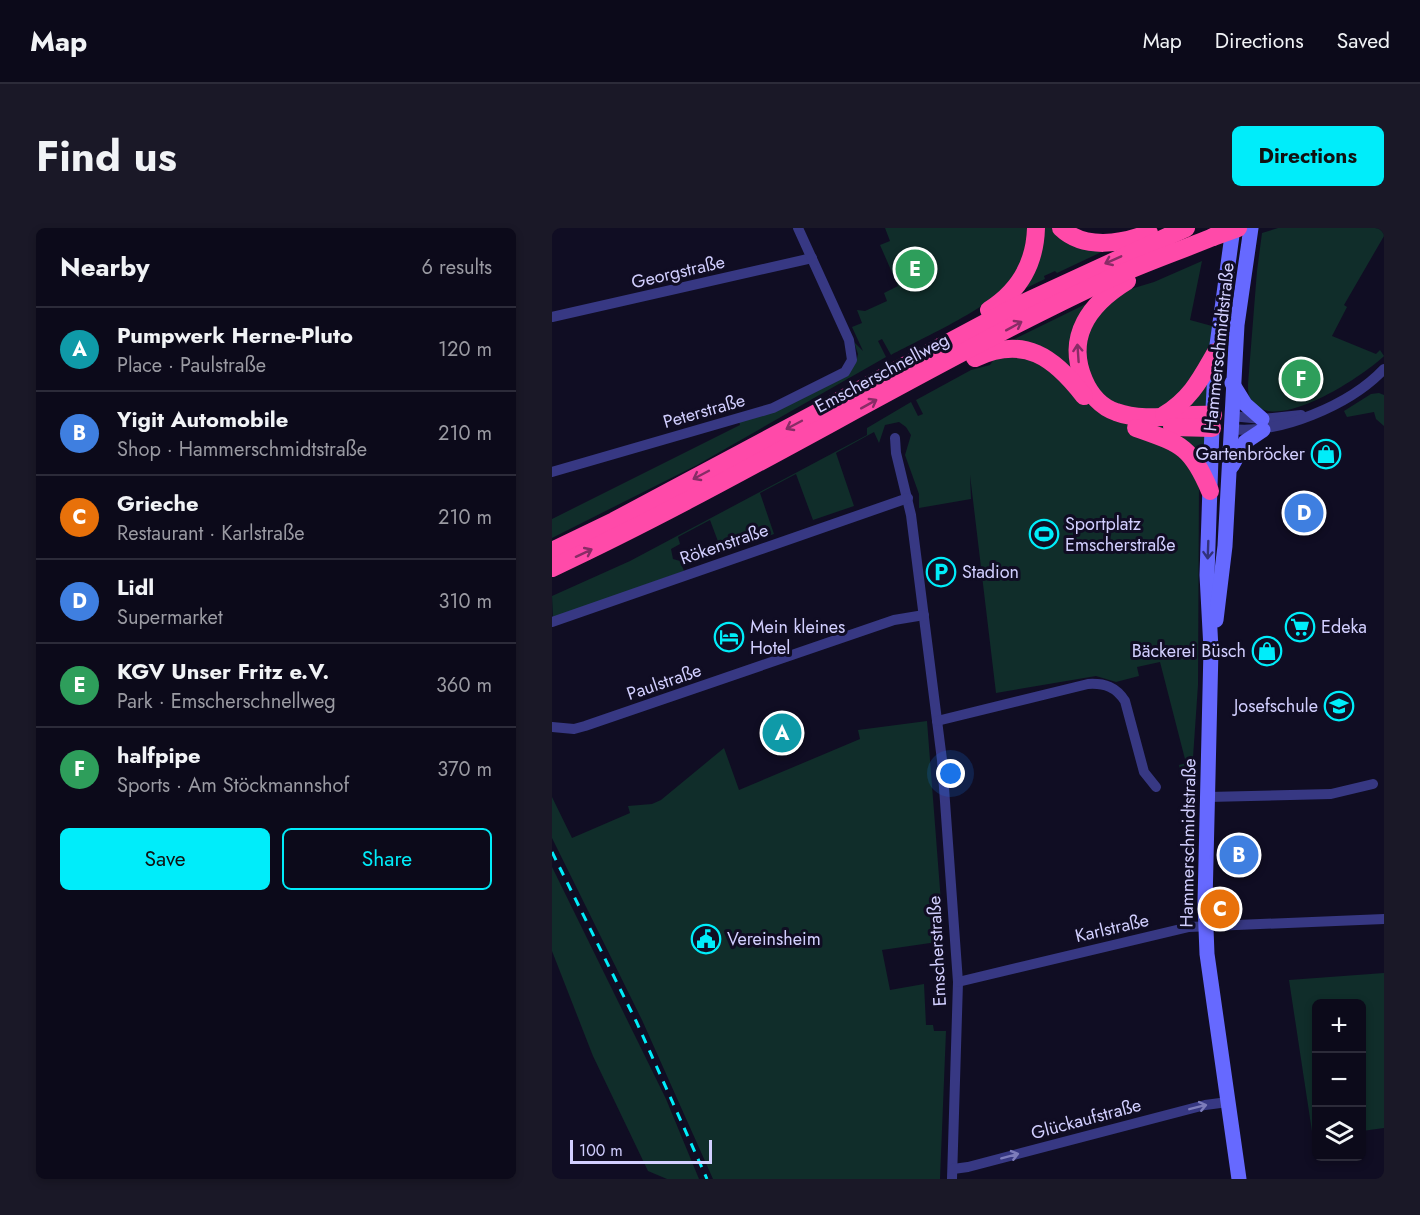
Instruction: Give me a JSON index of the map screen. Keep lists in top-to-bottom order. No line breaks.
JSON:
{"streets":{"highway":["Emscherschnellweg"],"main road":["Hammerschmidtstraße"],"street":["Georgstraße","Peterstraße","Rökenstraße","Paulstraße","Karlstraße","Emscherstraße","Glückaufstraße"]},"crossings":[["Georgstraße","Peterstraße"],["Hammerschmidtstraße","Karlstraße"],["Hammerschmidtstraße","Glückaufstraße"],["Rökenstraße","Emscherstraße"],["Paulstraße","Emscherstraße"],["Karlstraße","Emscherstraße"],["Emscherstraße","Glückaufstraße"]],"one_way":["Glückaufstraße"],"places":{"shop":["Gartenbröcker","Bäckerei Büsch"],"sports":["Sportplatz Emscherstraße"],"parking":["Stadion"],"supermarket":["Edeka"],"hotel":["Mein kleines Hotel"],"school or university":["Josefschule"],"public building":["Vereinsheim"]},"scale_bar":"100 m","page":{"header":"Map","nav":["Map","Directions","Saved"],"title":"Find us","buttons":["Directions",["Save","Share"]],"heading":["Nearby","6 results"],"pins":["E","F","D","A","B","C"],"list":[{"mark":"A","name":"Pumpwerk Herne-Pluto","note":"Place · Paulstraße","value":"120 m"},{"mark":"B","name":"Yigit Automobile","note":"Shop · Hammerschmidtstraße","value":"210 m"},{"mark":"C","name":"Grieche","note":"Restaurant · Karlstraße","value":"210 m"},{"mark":"D","name":"Lidl","note":"Supermarket","value":"310 m"},{"mark":"E","name":"KGV Unser Fritz e.V.","note":"Park · Emscherschnellweg","value":"360 m"},{"mark":"F","name":"halfpipe","note":"Sports · Am Stöckmannshof","value":"370 m"}],"map_buttons":["+","−"],"scale":"100 m"}}
